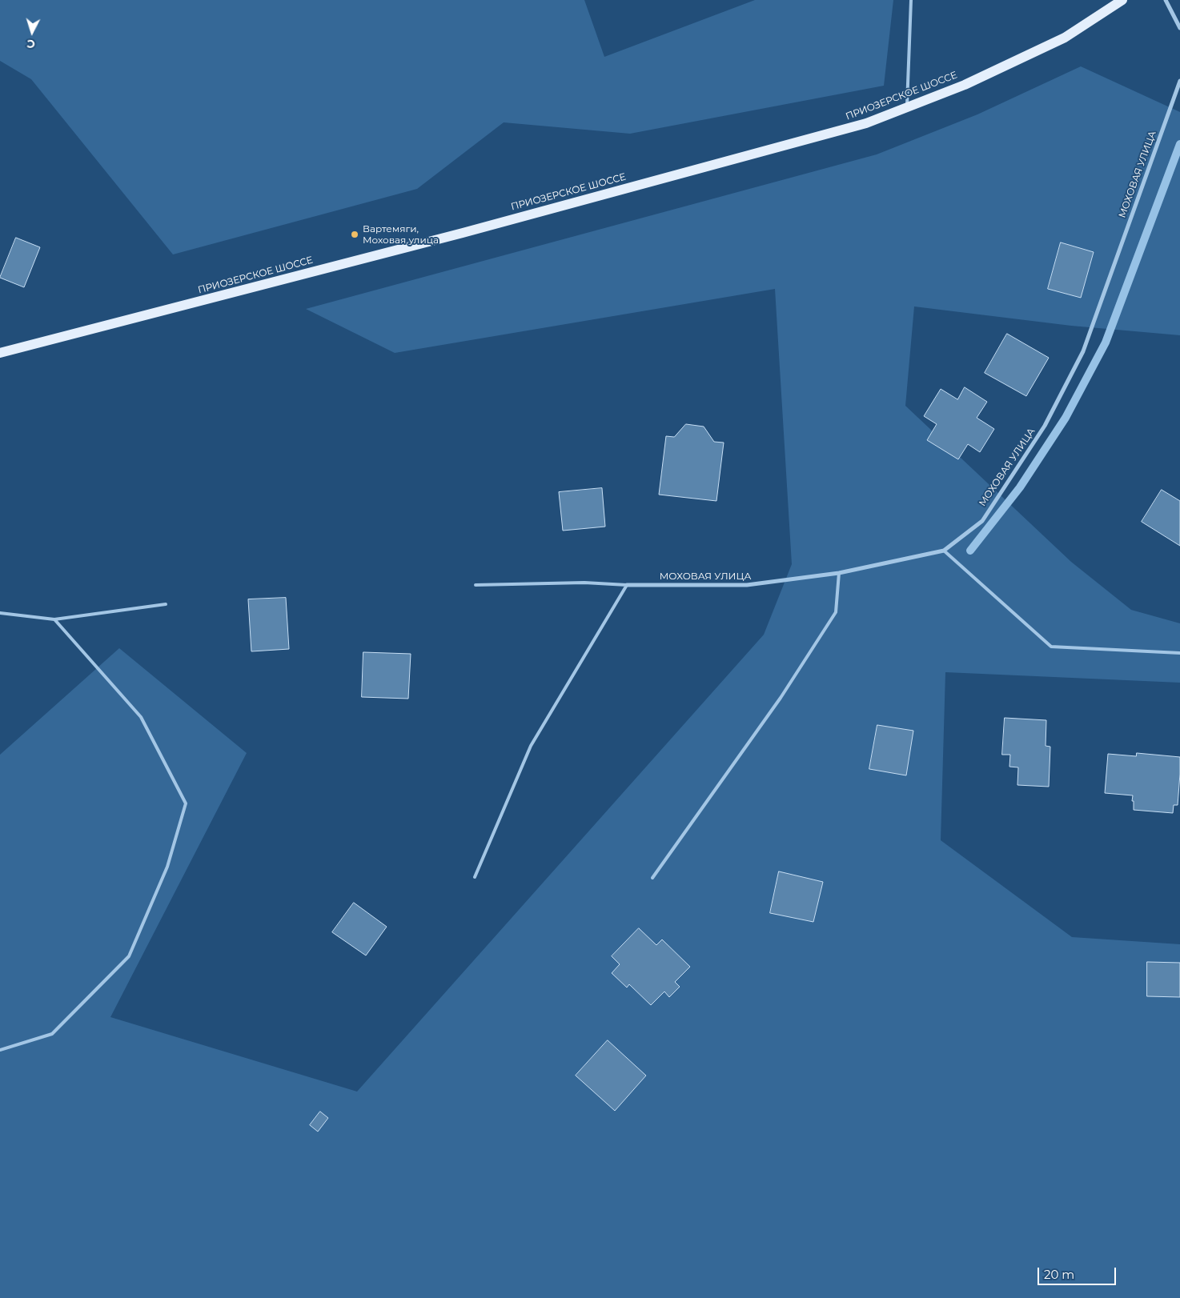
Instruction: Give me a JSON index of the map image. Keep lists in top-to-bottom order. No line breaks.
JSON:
{"streets":{"main road":["ПРИОЗЕРСКОЕ ШОССЕ"],"street":["МОХОВАЯ УЛИЦА"]},"places":["Вартемяги, Моховая улица"],"scale_bar":"20 m","north":"bottom"}
